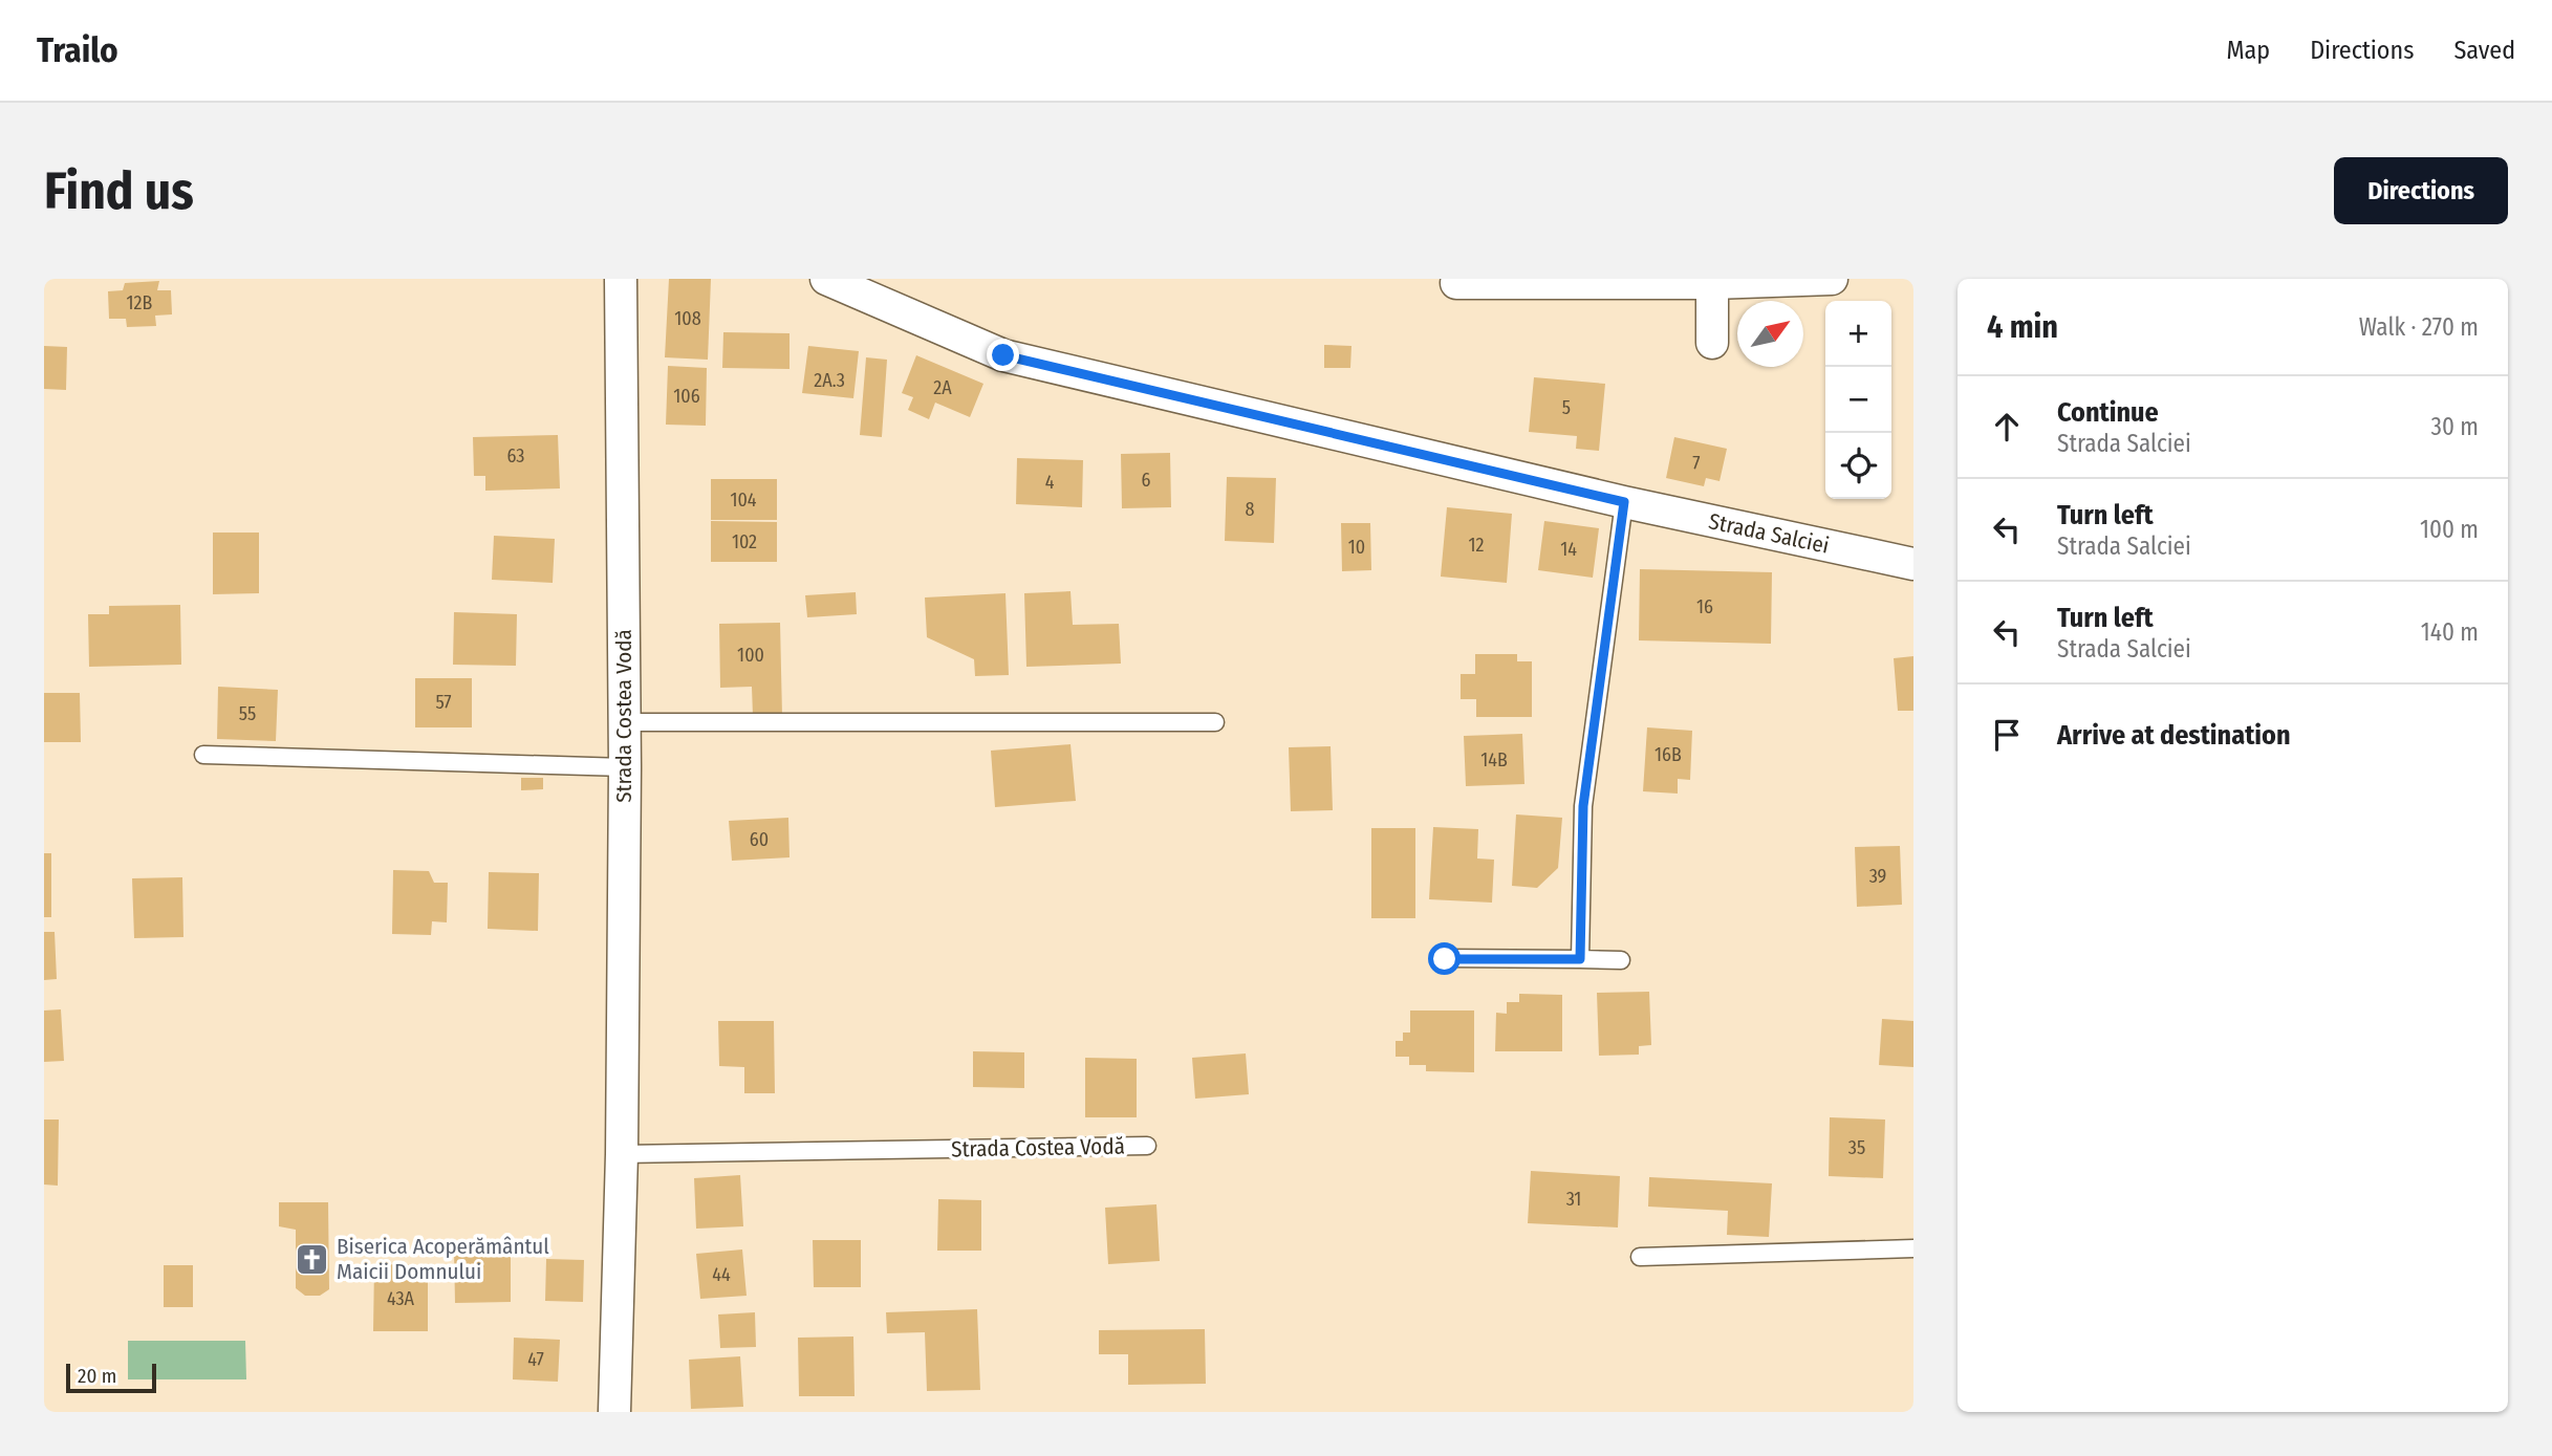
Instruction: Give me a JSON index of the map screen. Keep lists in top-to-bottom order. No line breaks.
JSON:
{"streets":{"street":["Strada Salciei","Strada Costea Vodă"]},"places":{"church":["Biserica Acoperământul Maicii Domnului"]},"house_numbers":["12B","108","2A.3","2A","106","5","63","7","6","4","104","8","102","12","10","14","16","100","57","55","16B","14B","60","39","35","31","44","43A","47"],"scale_bar":"20 m","north":"top right","page":{"header":"Trailo","nav":["Map","Directions","Saved"],"buttons":"Directions","title":"Find us","heading":["4 min","Walk · 270 m"],"map_buttons":["+","−"],"list":[["Continue","Strada Salciei","30 m"],["Turn left","Strada Salciei","100 m"],["Turn left","Strada Salciei","140 m"],"Arrive at destination"],"scale":"20 m"}}
